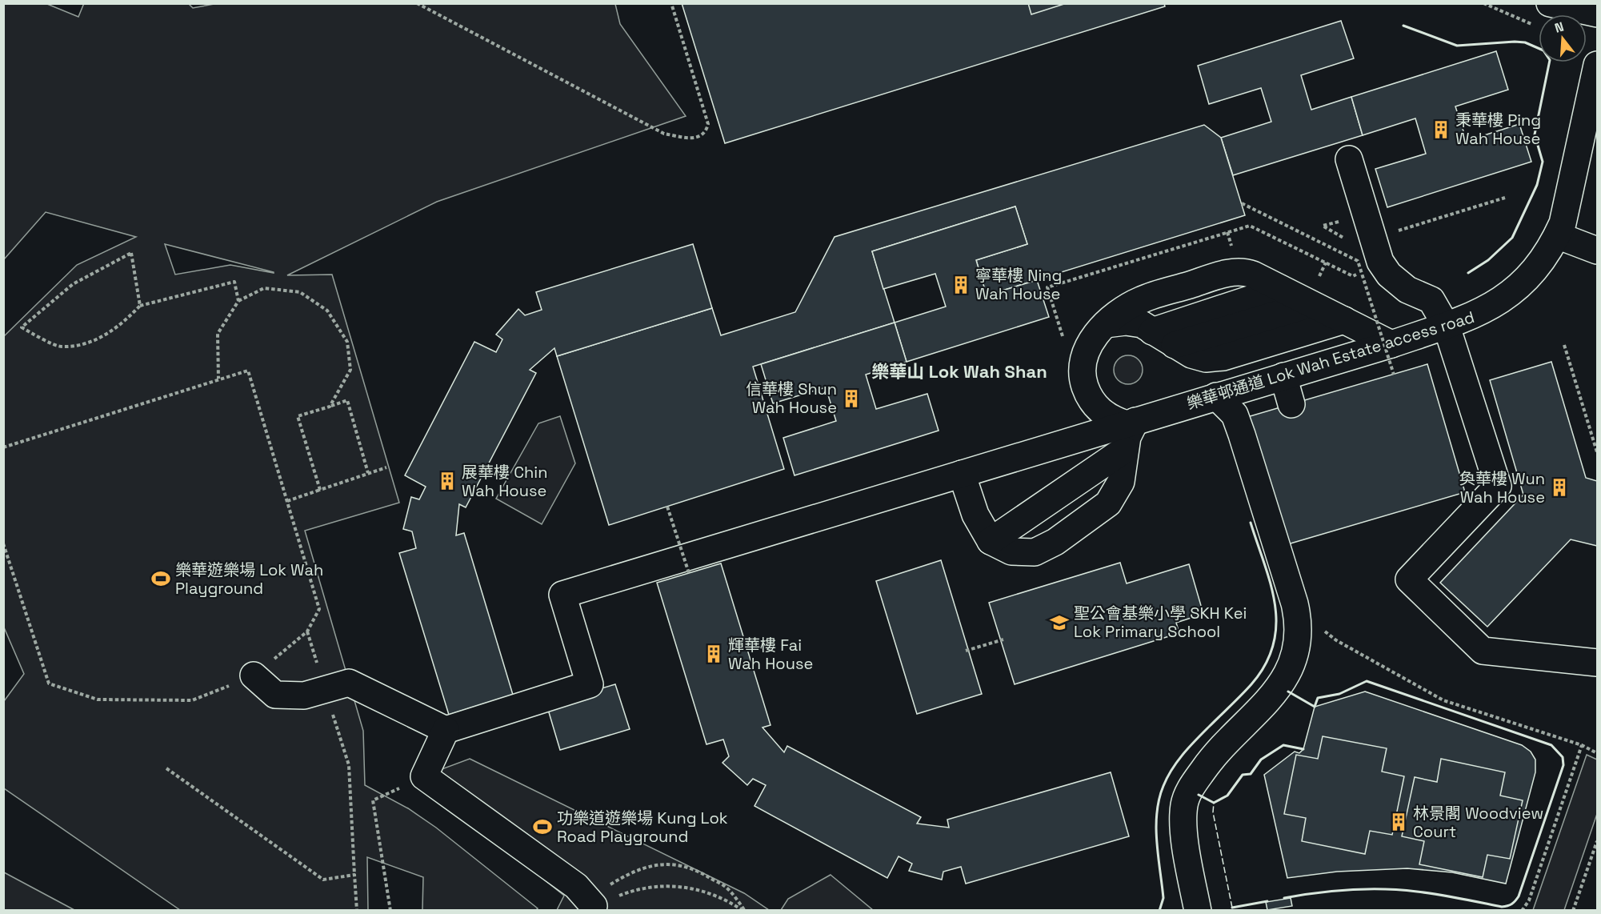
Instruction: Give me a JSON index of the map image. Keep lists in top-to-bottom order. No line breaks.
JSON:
{"streets":{"street":["樂華邨通道 Lok Wah Estate access road"]},"districts":["樂華山 Lok Wah Shan"],"places":{"building":["秉華樓 Ping Wah House","寧華樓 Ning Wah House","信華樓 Shun Wah House","展華樓 Chin Wah House","奐華樓 Wun Wah House","輝華樓 Fai Wah House","林景閣 Woodview Court"],"sports":["樂華遊樂場 Lok Wah Playground","功樂道遊樂場 Kung Lok Road Playground"],"school or university":["聖公會基樂小學 SKH Kei Lok Primary School"]},"north":"top"}
